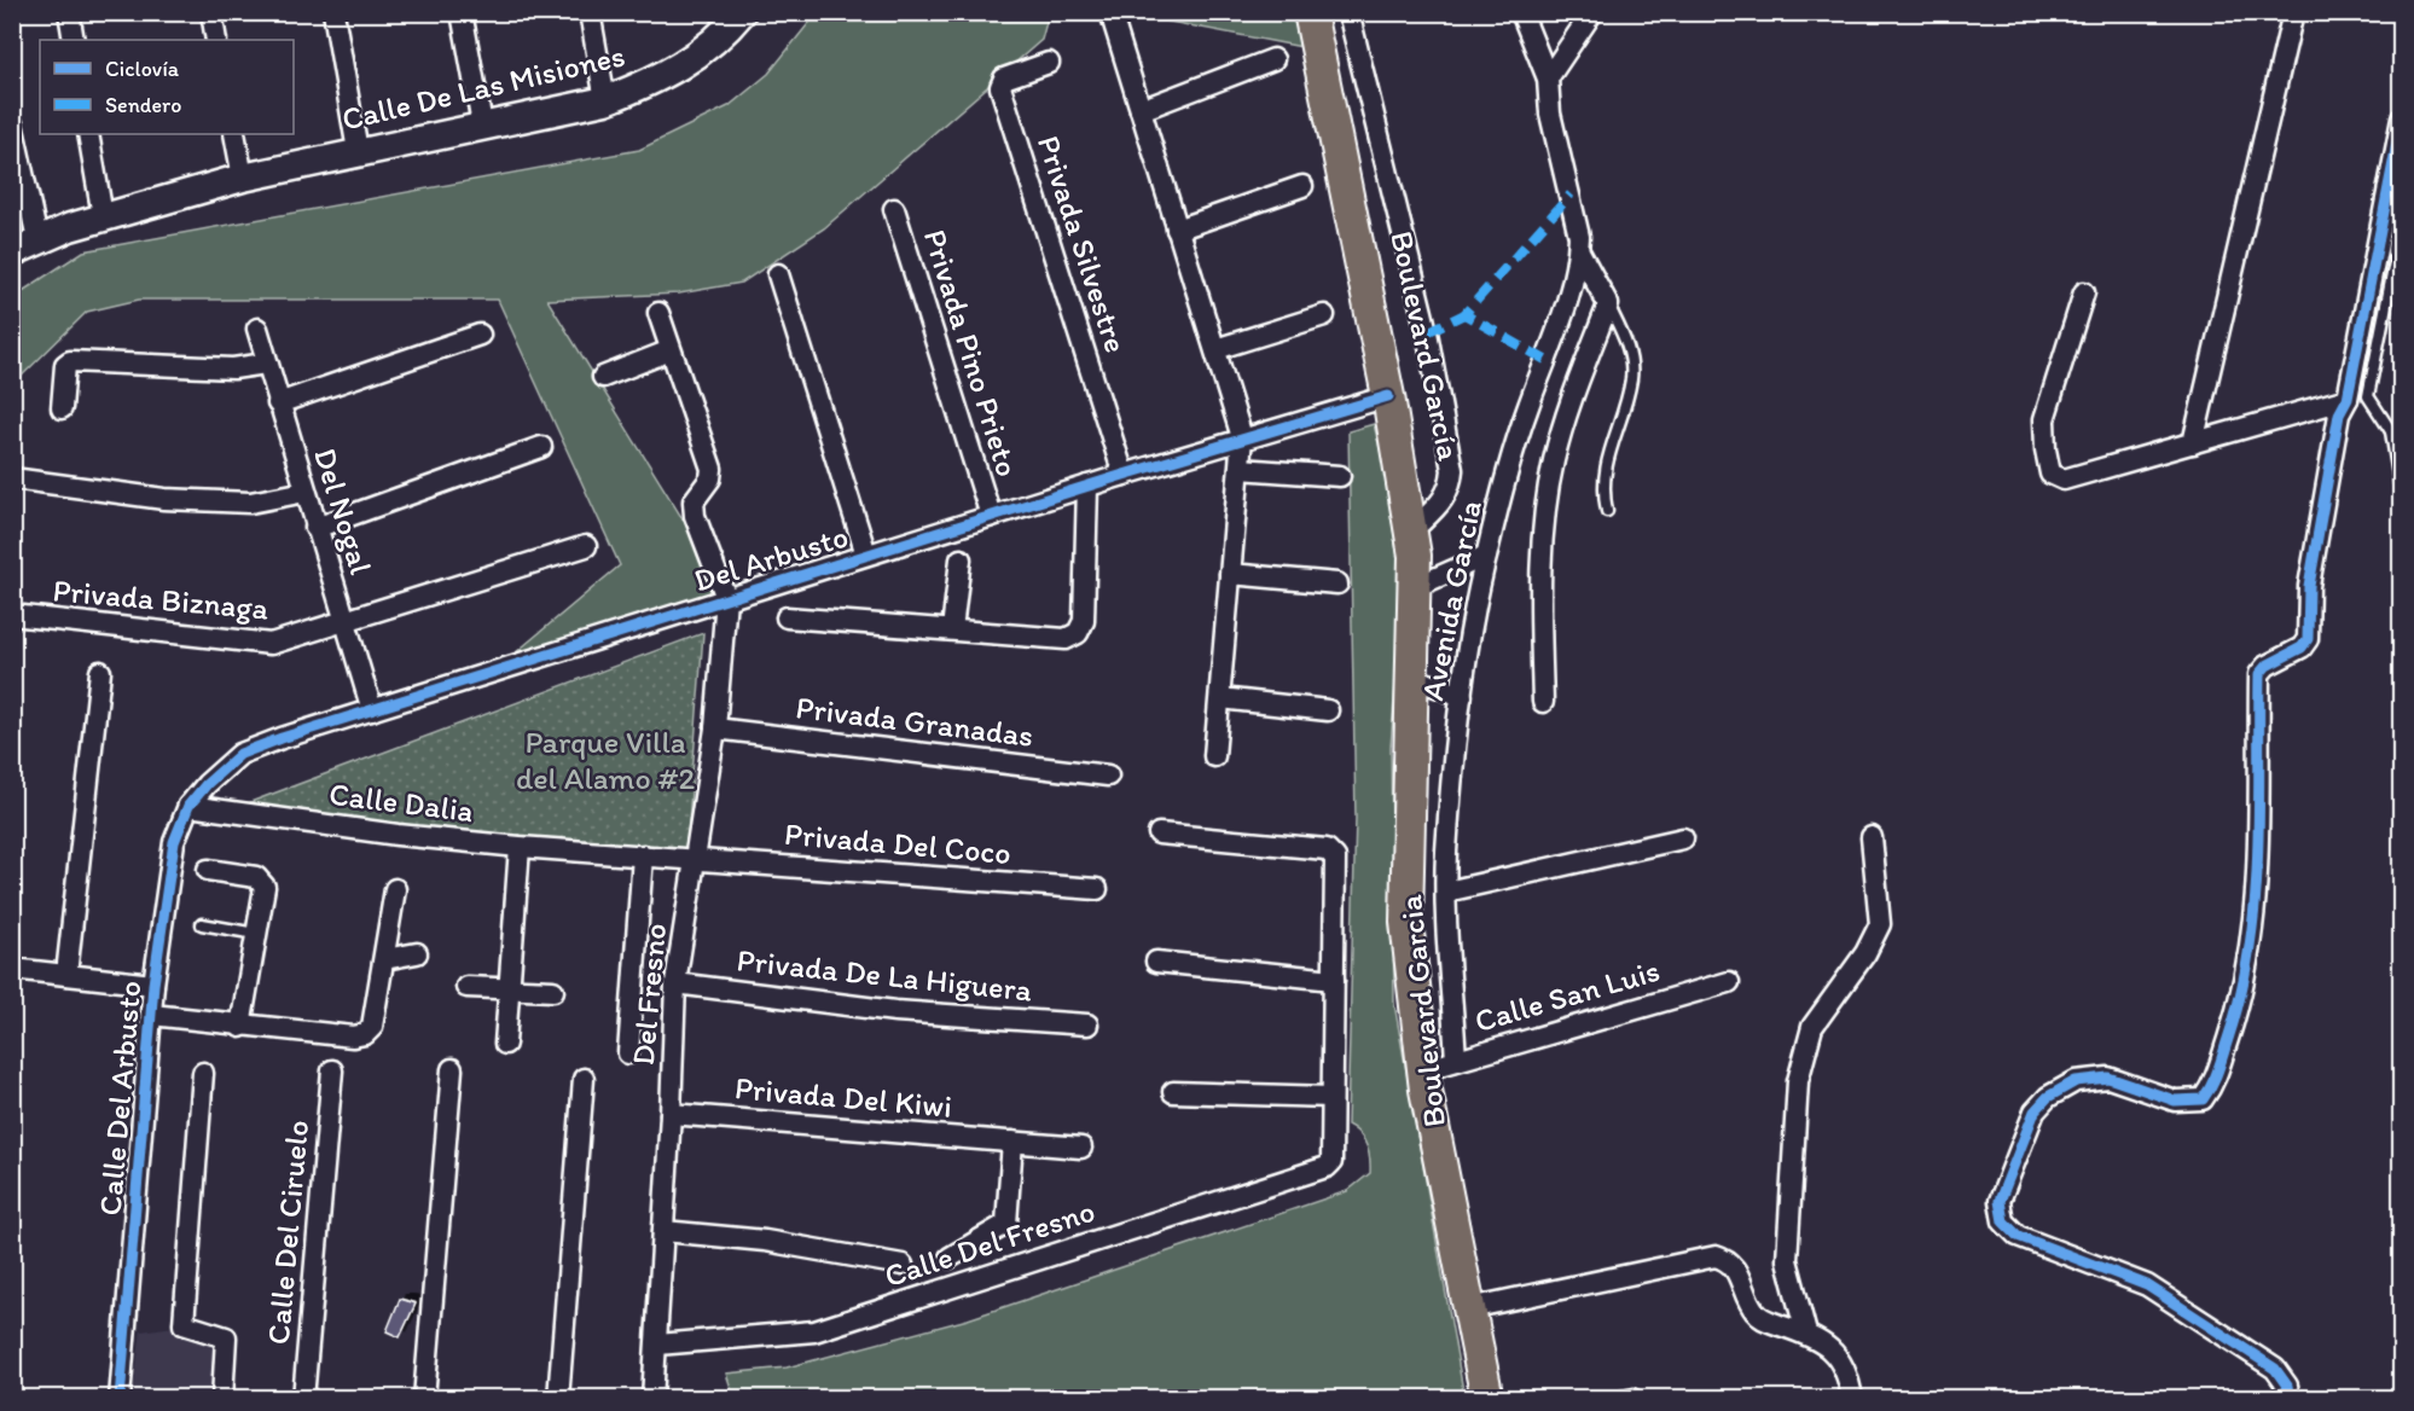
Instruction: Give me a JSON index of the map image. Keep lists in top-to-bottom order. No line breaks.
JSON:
{"streets":{"main road":["Boulevard García","Boulevard Garcia"],"street":["Calle De Las Misiones","Privada Silvestre","Privada Pino Prieto","Del Nogal","Del Arbusto","Privada Biznaga","Avenida García","Privada Granadas","Calle Dalia","Privada Del Coco","Privada De La Higuera","Del Fresno","Calle San Luis","Privada Del Kiwi","Calle Del Arbusto","Calle Del Ciruelo","Calle Del Fresno"]},"crossings":[["Privada Silvestre","Del Arbusto"],["Boulevard García","Del Arbusto"],["Boulevard García","Boulevard Garcia"],["Privada Pino Prieto","Del Arbusto"],["Del Nogal","Del Arbusto"],["Del Nogal","Privada Biznaga"],["Del Arbusto","Calle Dalia"],["Del Arbusto","Del Fresno"],["Del Arbusto","Calle Del Arbusto"],["Avenida García","Calle San Luis"],["Privada Granadas","Del Fresno"],["Calle Dalia","Privada Del Coco"],["Calle Dalia","Del Fresno"],["Calle Dalia","Calle Del Arbusto"],["Privada Del Coco","Del Fresno"],["Privada De La Higuera","Del Fresno"],["Del Fresno","Privada Del Kiwi"],["Del Fresno","Calle Del Fresno"],["Calle San Luis","Boulevard Garcia"]],"parks":["Parque Villa del Alamo #2"],"legend":["Ciclovía","Sendero"]}
